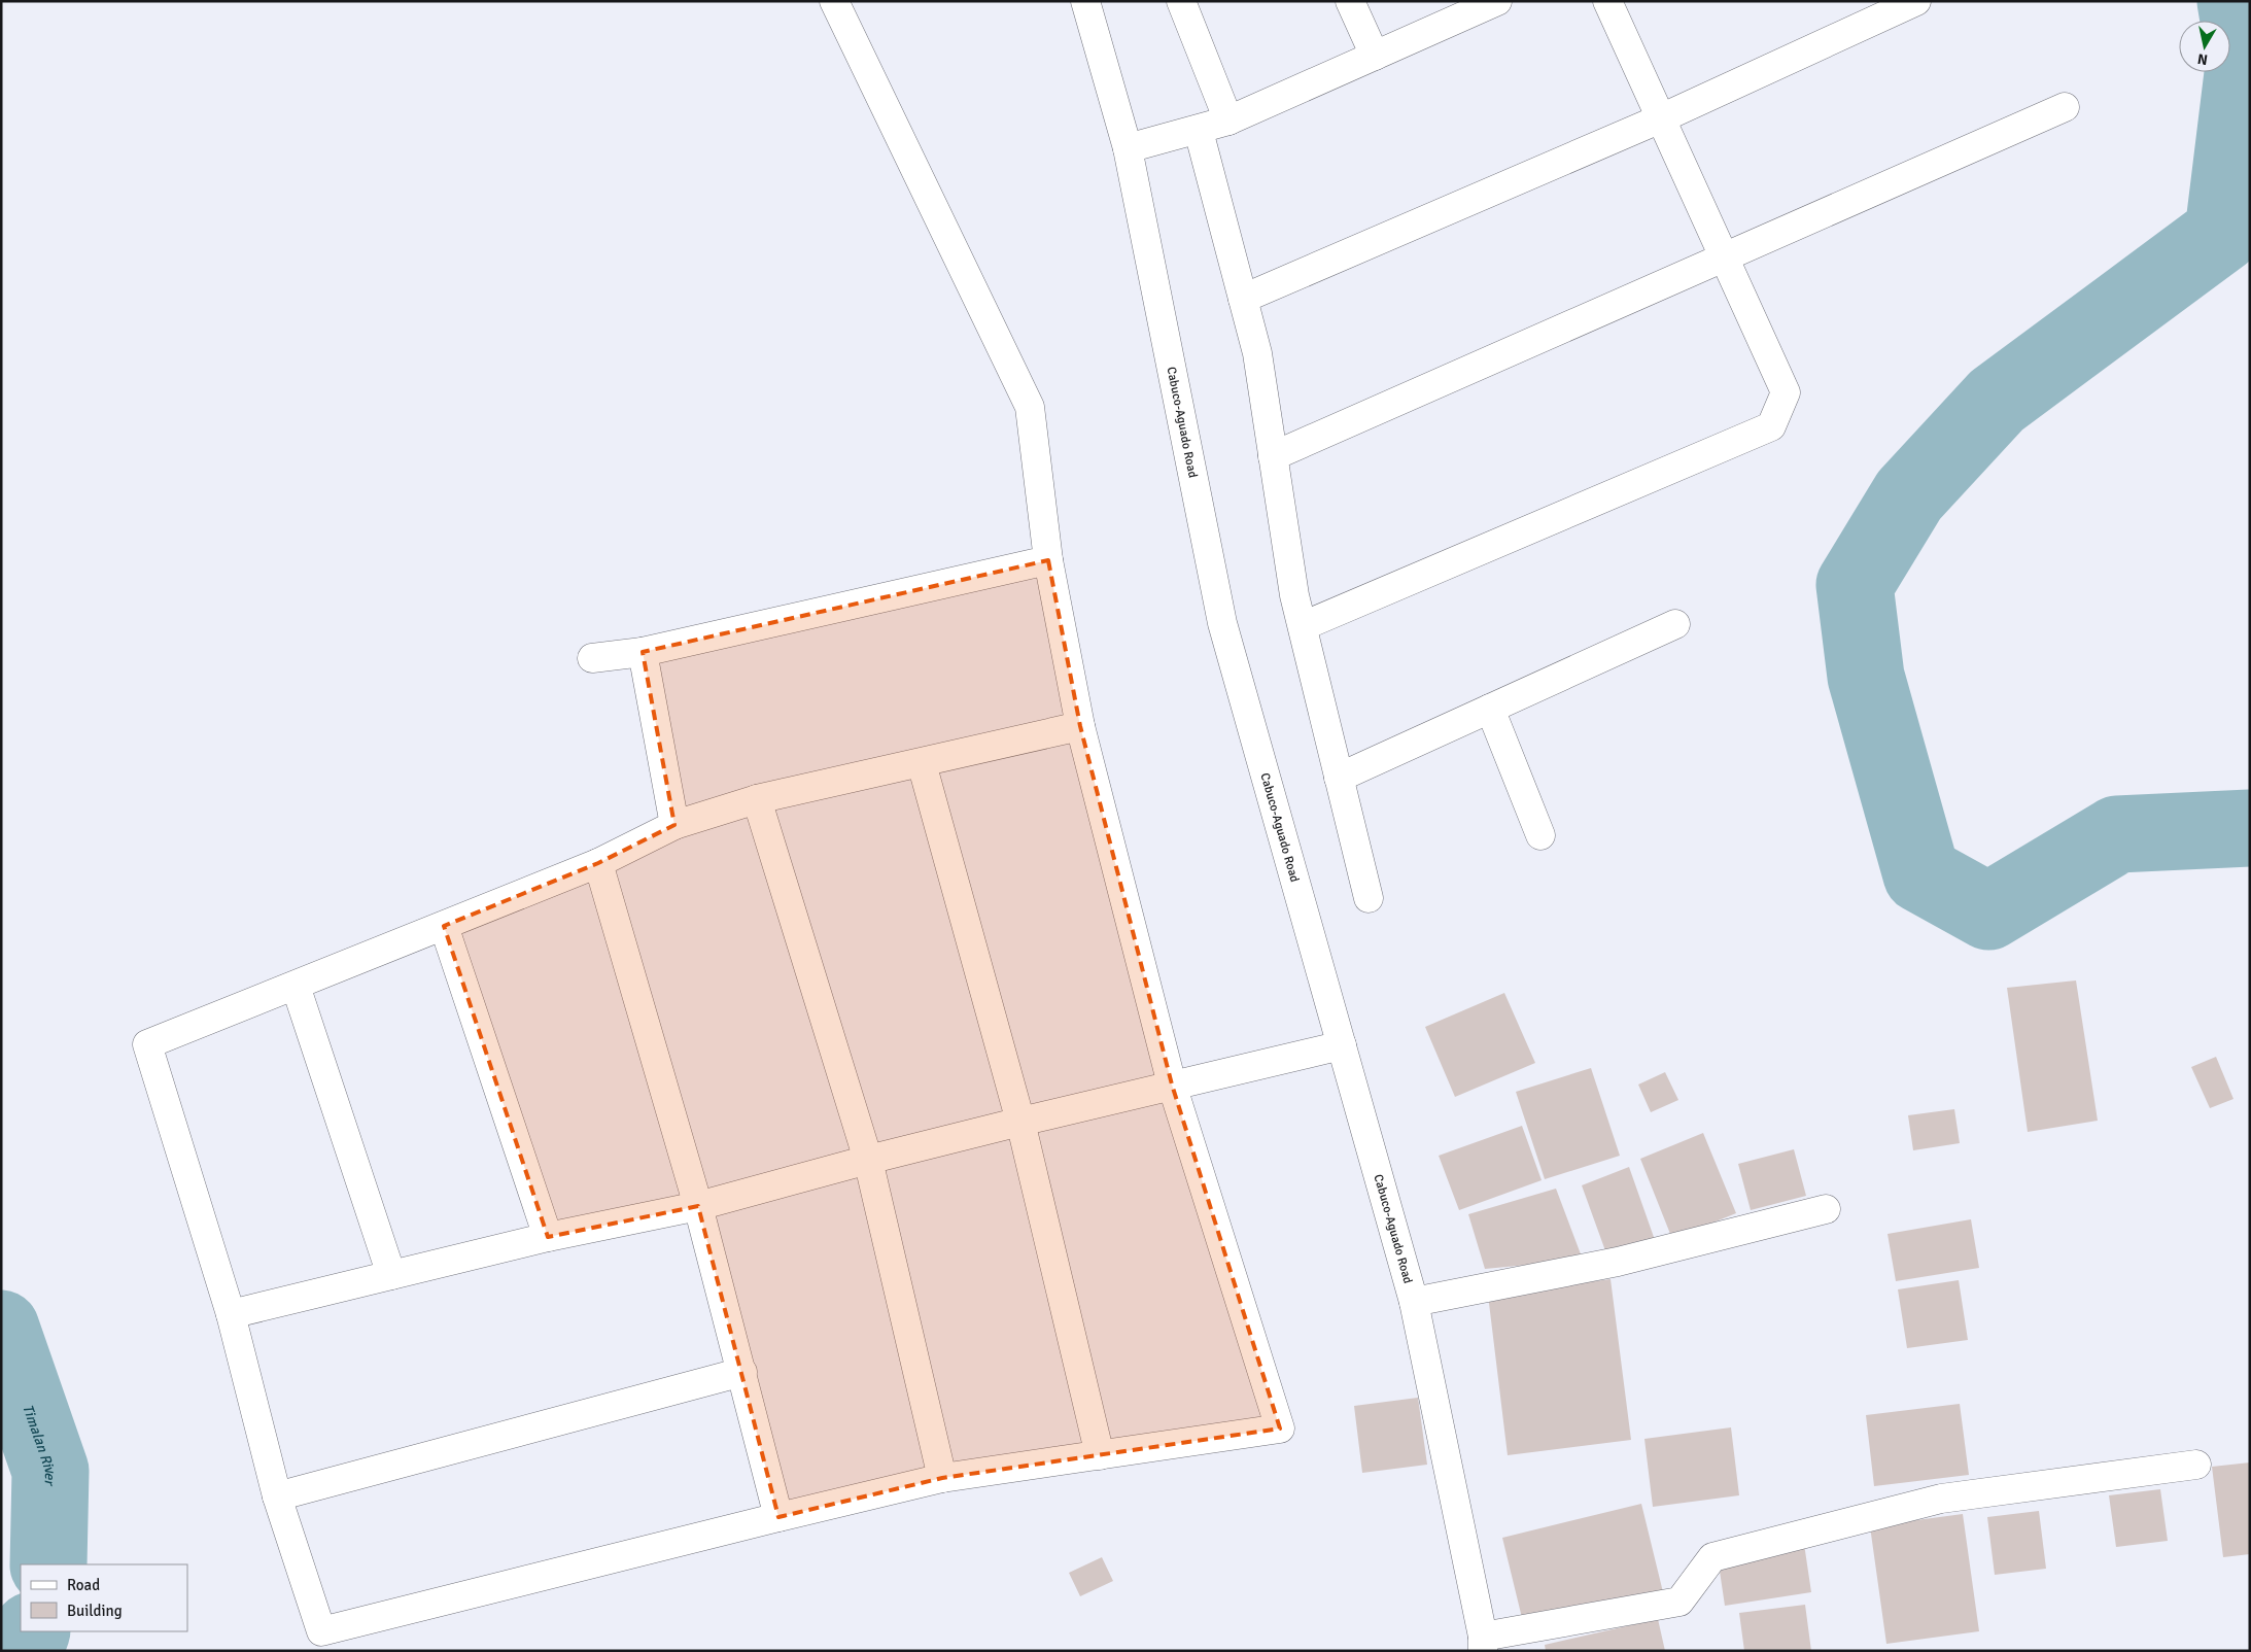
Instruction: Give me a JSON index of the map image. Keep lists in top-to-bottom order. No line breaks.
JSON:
{"streets":{"street":["Cabuco-Aguado Road"]},"water":["Timalan River"],"legend":["Road","Building"],"north":"bottom"}
